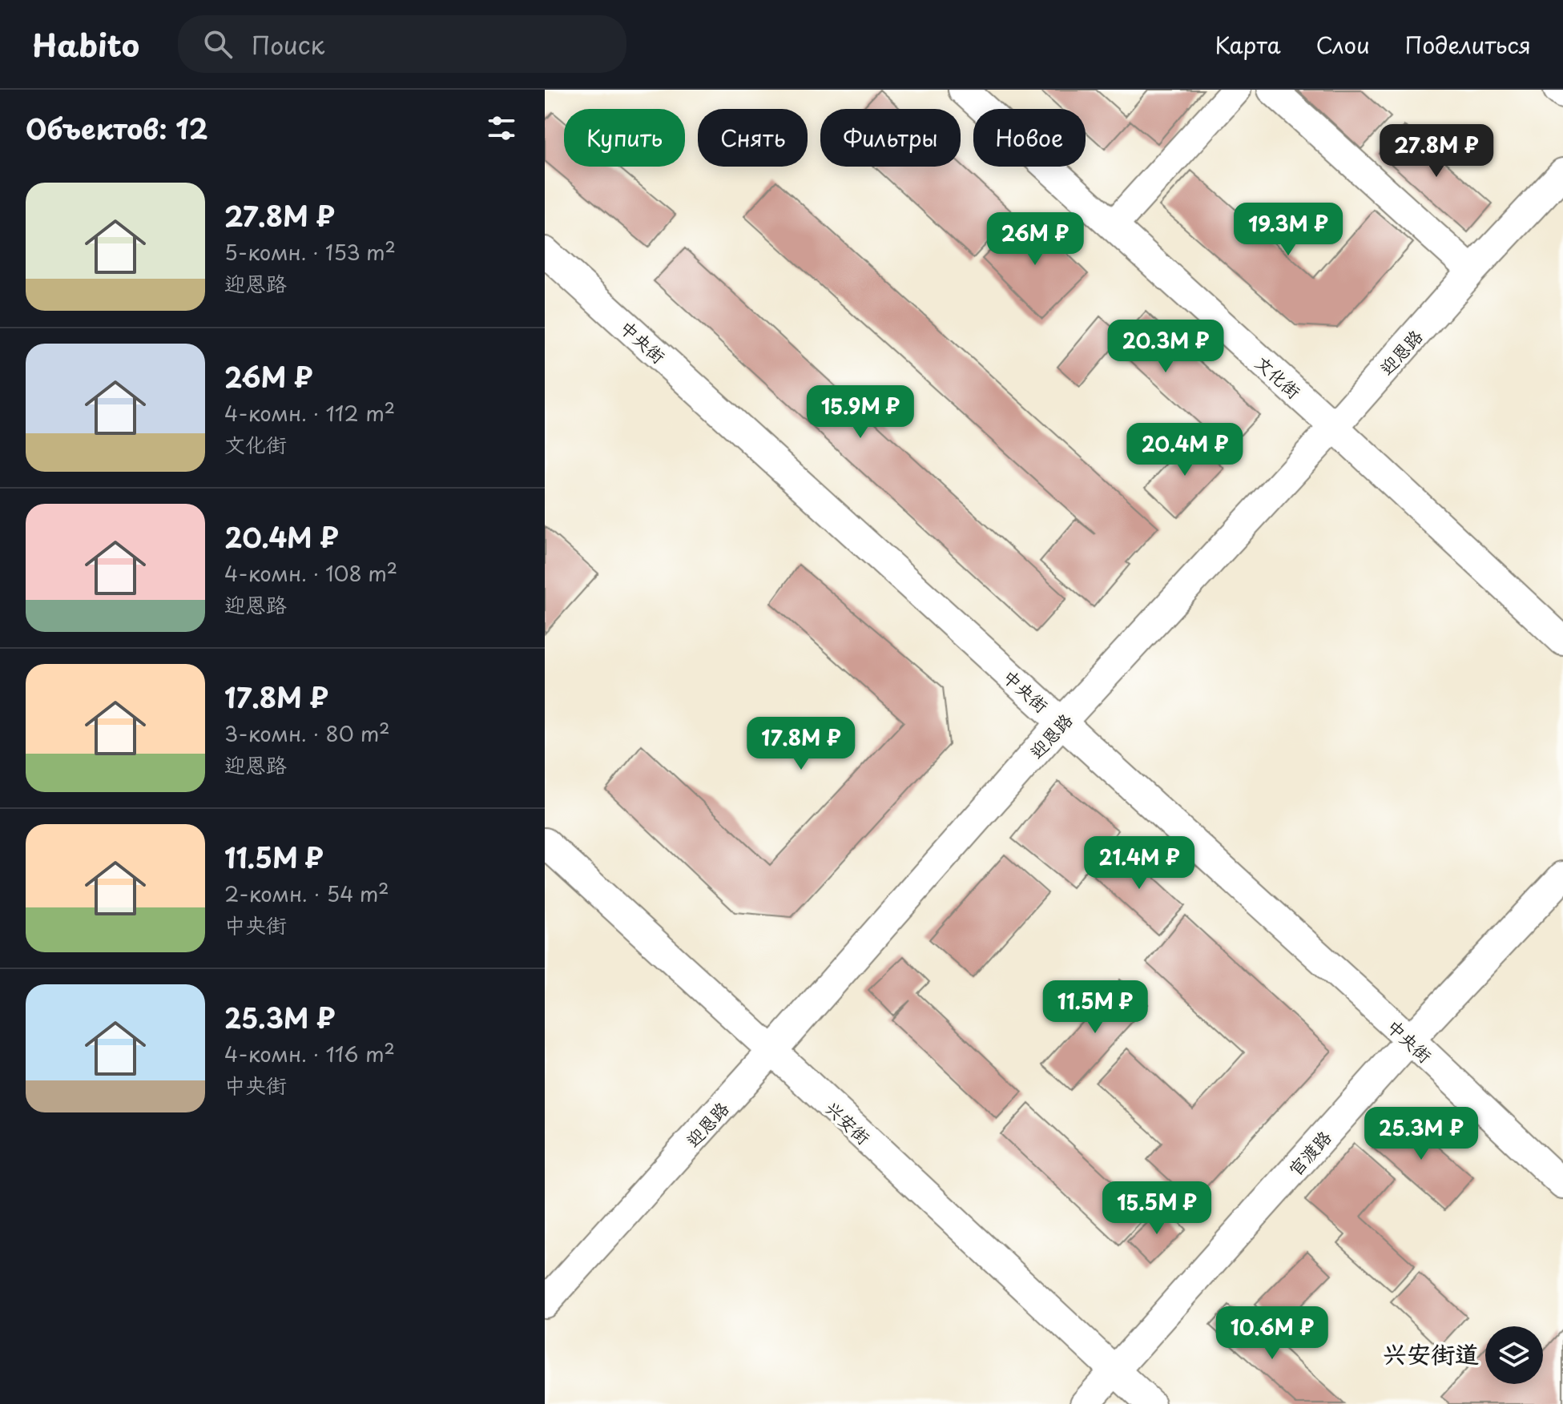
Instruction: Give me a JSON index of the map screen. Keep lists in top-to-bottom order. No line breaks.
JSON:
{"streets":{"street":["中央街","迎恩路","文化街","兴安街","官渡路"]},"crossings":[["中央街","迎恩路"],["中央街","官渡路"],["迎恩路","文化街"],["迎恩路","兴安街"],["兴安街","官渡路"]],"districts":["兴安街道"],"page":{"header":"Habito","search":"Поиск","nav":["Карта","Слои","Поделиться"],"heading":"Объектов: 12","chip":["Купить","Снять","Фильтры","Новое"],"price":["27.8M ₽","19.3M ₽","26M ₽","20.3M ₽","15.9M ₽","20.4M ₽","17.8M ₽","21.4M ₽","11.5M ₽","25.3M ₽","15.5M ₽","10.6M ₽"],"list":[{"name":"27.8M ₽","note":"5-комн. · 153 m² · 迎恩路"},{"name":"26M ₽","note":"4-комн. · 112 m² · 文化街"},{"name":"20.4M ₽","note":"4-комн. · 108 m² · 迎恩路"},{"name":"17.8M ₽","note":"3-комн. · 80 m² · 迎恩路"},{"name":"11.5M ₽","note":"2-комн. · 54 m² · 中央街"},{"name":"25.3M ₽","note":"4-комн. · 116 m² · 中央街"}]}}
